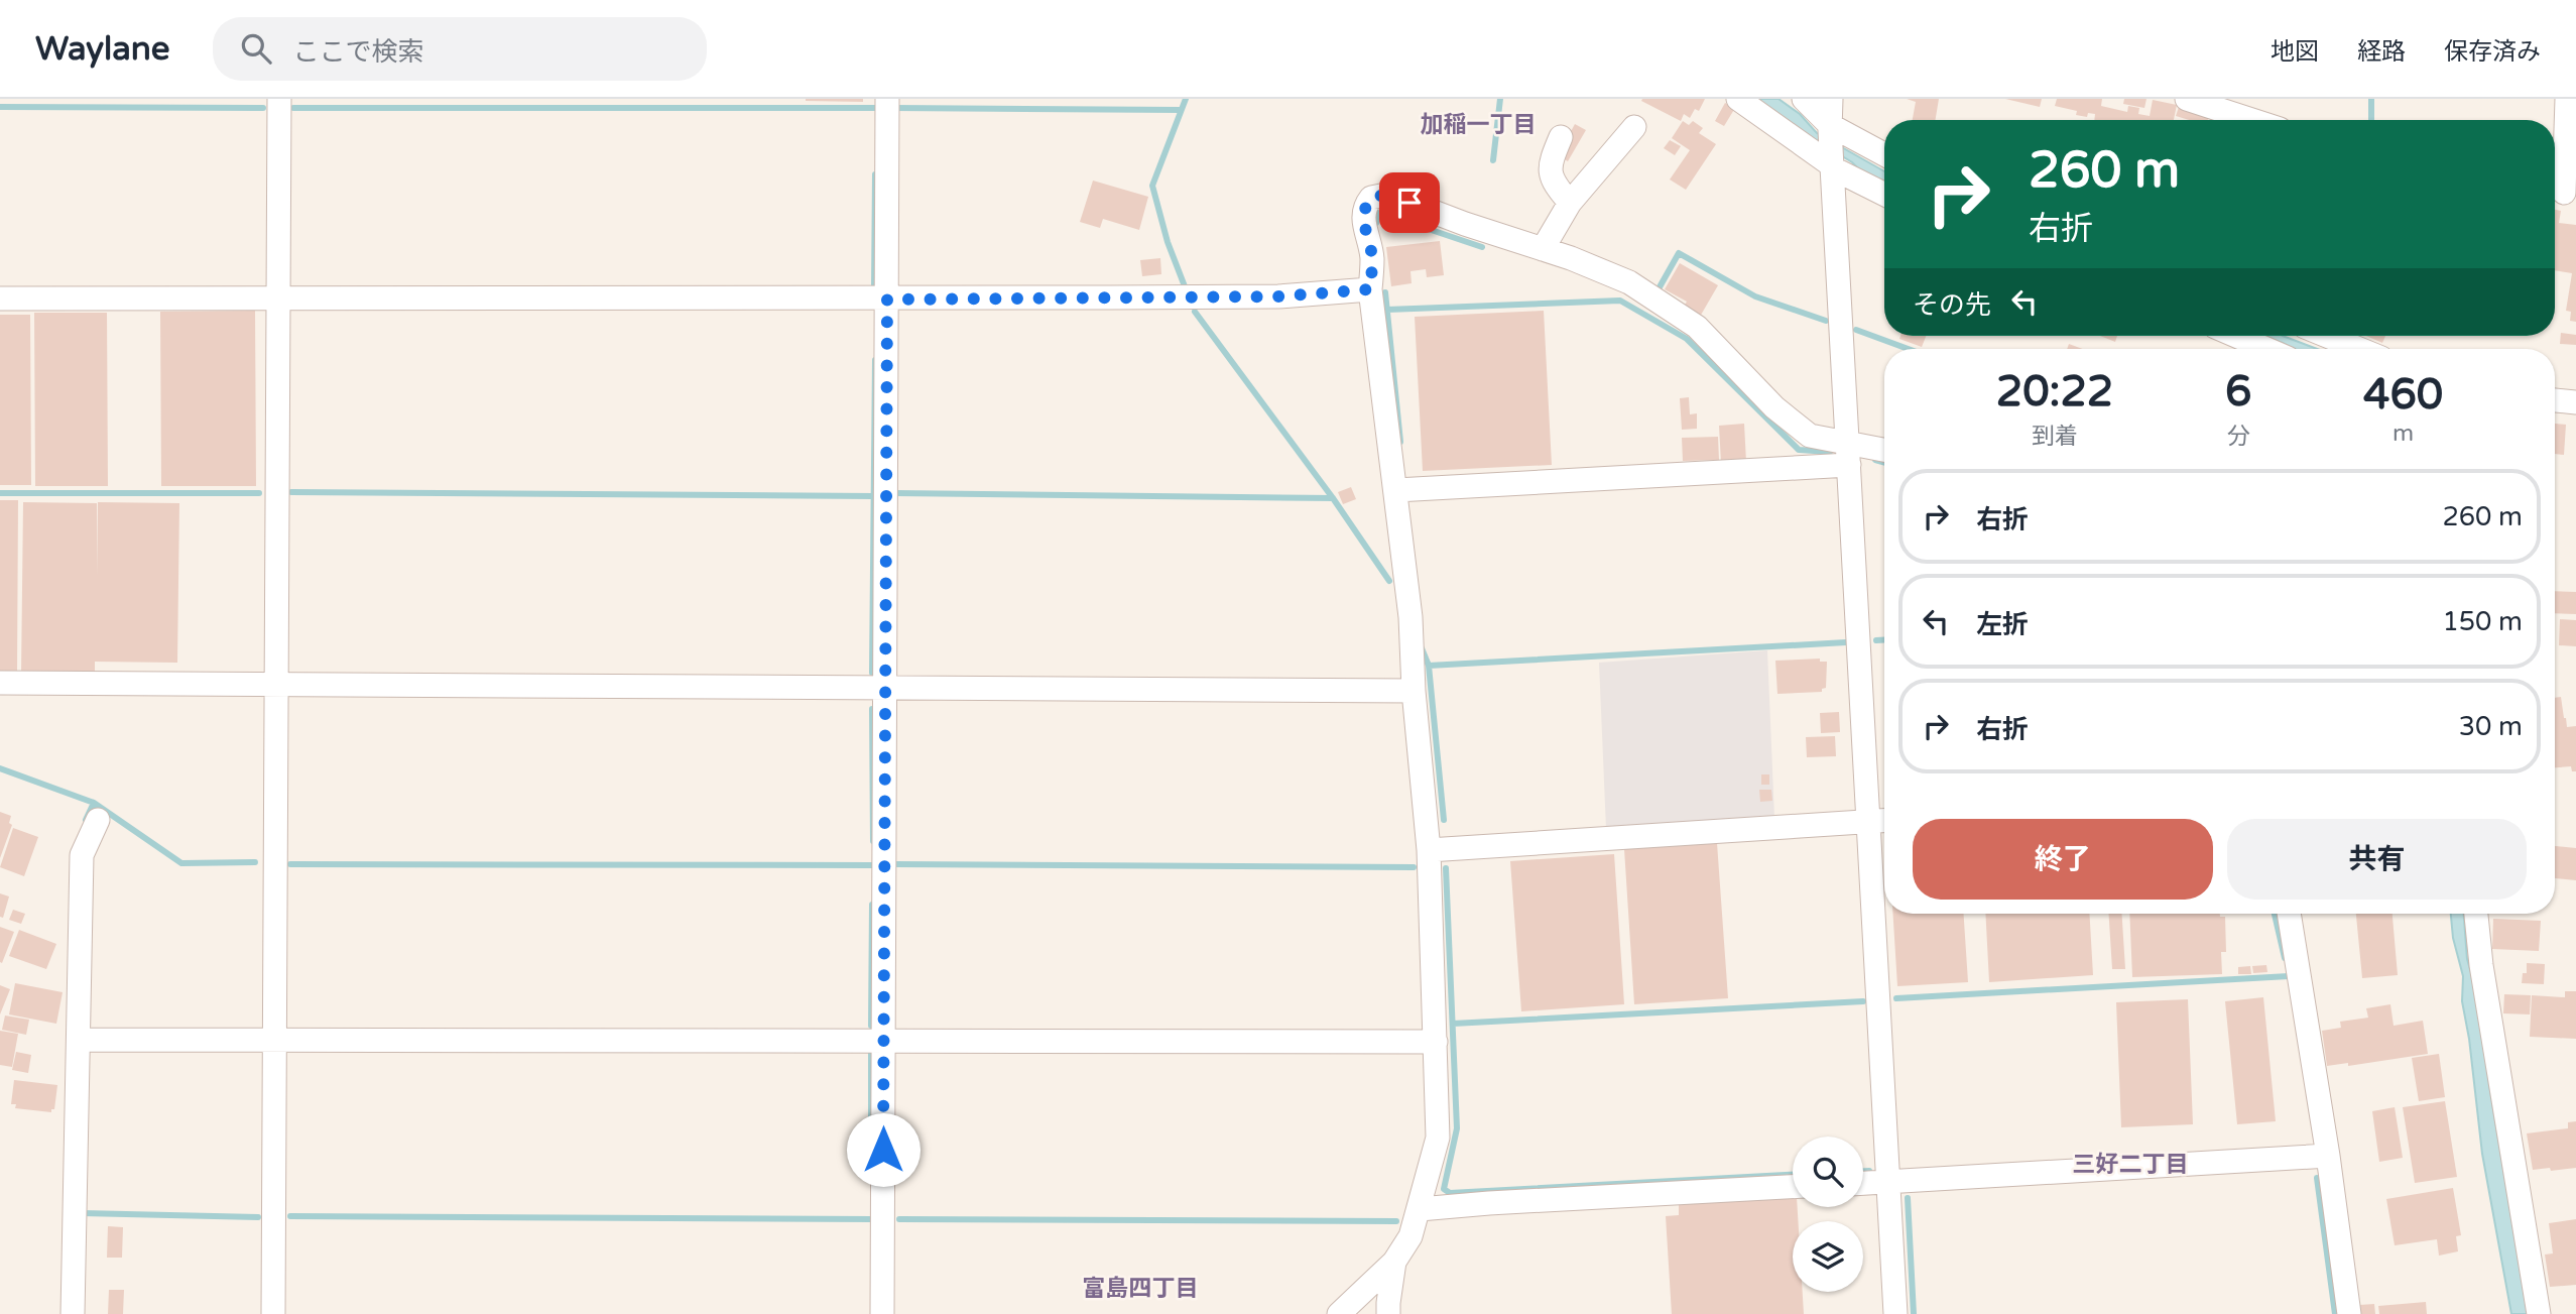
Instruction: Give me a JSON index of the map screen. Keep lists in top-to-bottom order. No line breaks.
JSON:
{"districts":["加稲一丁目","三好二丁目","富島四丁目"],"page":{"header":"Waylane","search":"ここで検索","nav":["地図","経路","保存済み"],"turn":["260 m","右折"],"then":"その先","eta":["20:22","到着","6","分","460","m"],"list":[{"name":"右折","value":"260 m"},{"name":"左折","value":"150 m"},{"name":"右折","value":"30 m"}],"buttons":["終了","共有"]}}
